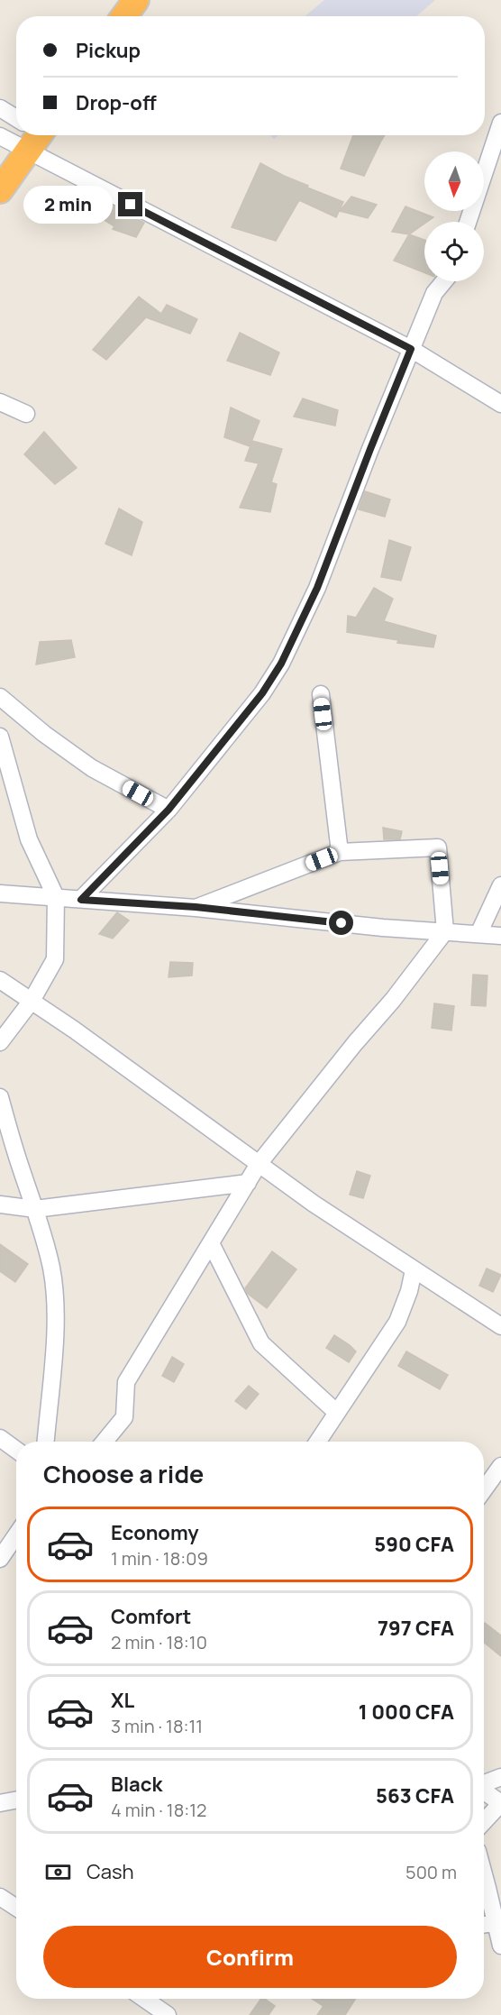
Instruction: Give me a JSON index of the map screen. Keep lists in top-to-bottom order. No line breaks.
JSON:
{"north":"bottom","page":{"banner":["Pickup","Drop-off"],"bubble":"2 min","heading":"Choose a ride","list":[{"name":"Economy","note":"1 min · 18:09","value":"590 CFA"},{"name":"Comfort","note":"2 min · 18:10","value":"797 CFA"},{"name":"XL","note":"3 min · 18:11","value":"1 000 CFA"},{"name":"Black","note":"4 min · 18:12","value":"563 CFA"}],"pay":["Cash","500 m"],"buttons":"Confirm"}}
